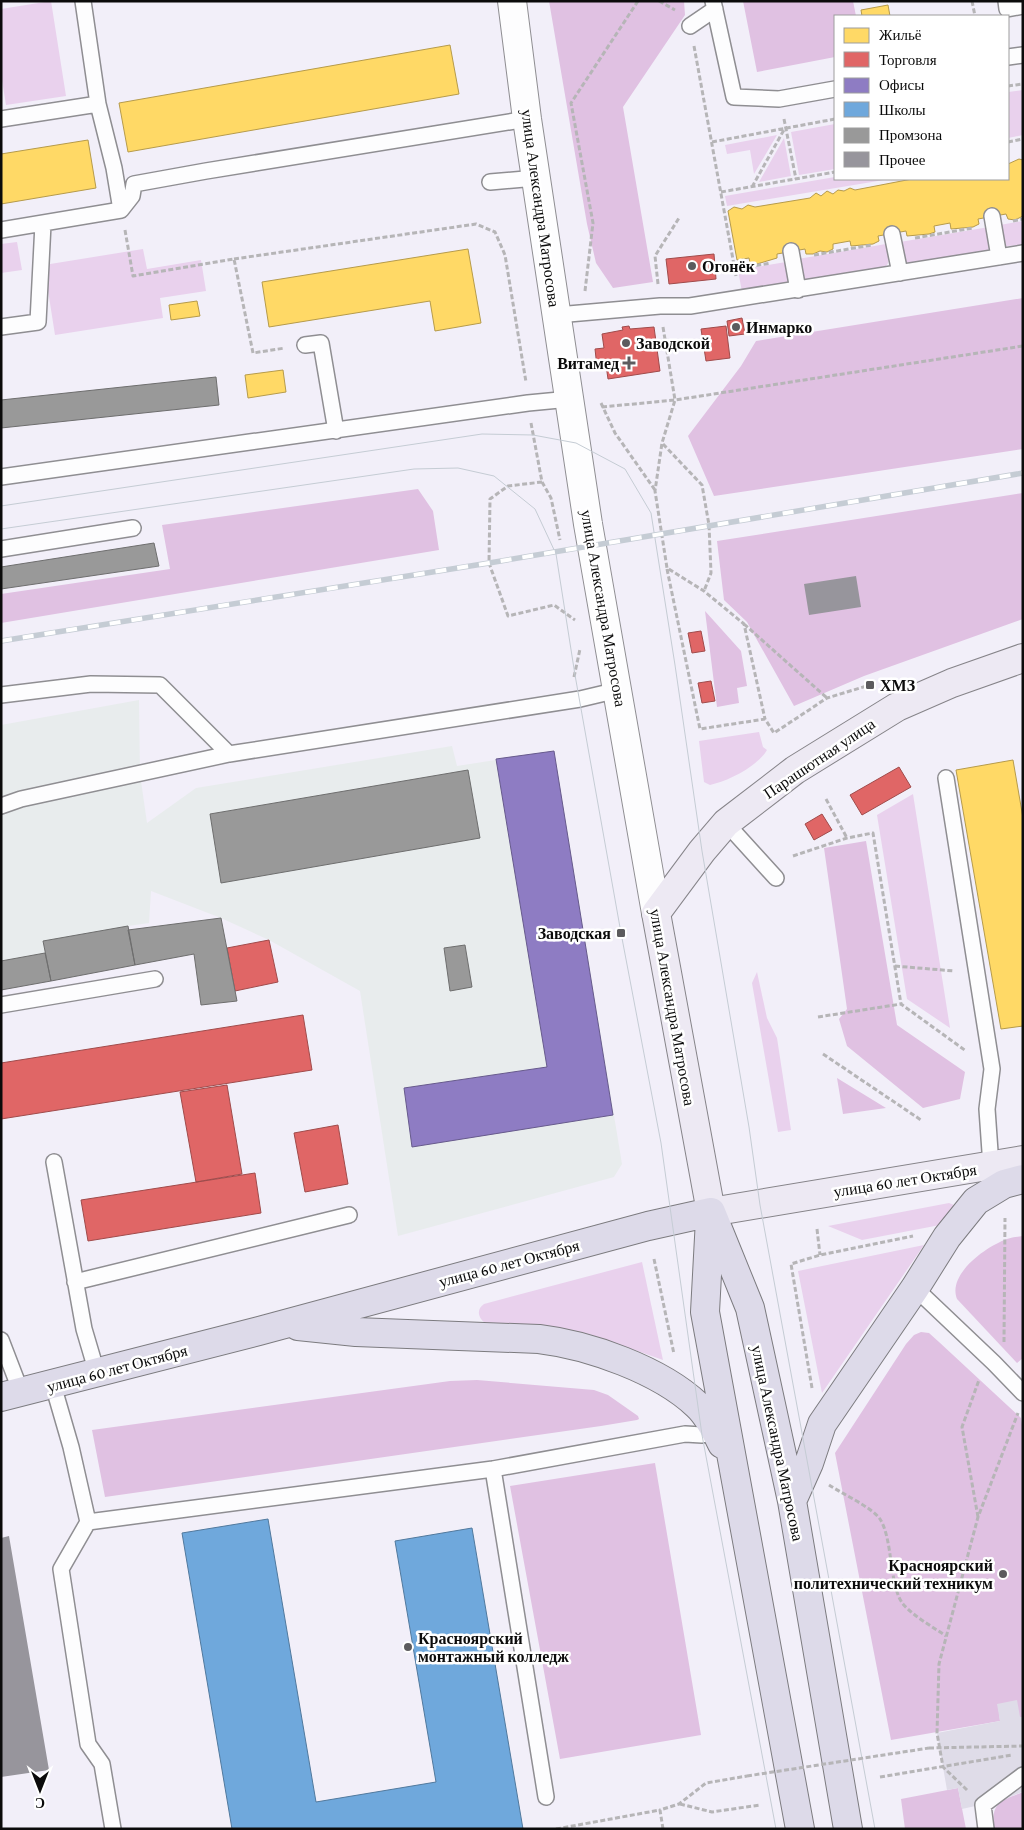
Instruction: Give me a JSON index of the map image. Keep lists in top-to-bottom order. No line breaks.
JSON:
{"streets":{"main road":["улица Александра Матросова","Парашютная улица","улица 60 лет Октября"]},"crossings":[["улица Александра Матросова","Парашютная улица"],["улица Александра Матросова","улица 60 лет Октября"]],"places":{"other":["Огонёк","Инмарко","Заводской","Красноярский политехнический техникум","Красноярский монтажный колледж"],"health":["Витамед"],"transit":["ХМЗ","Заводская"]},"legend":["Жильё","Торговля","Офисы","Школы","Промзона","Прочее"],"north":"bottom"}
